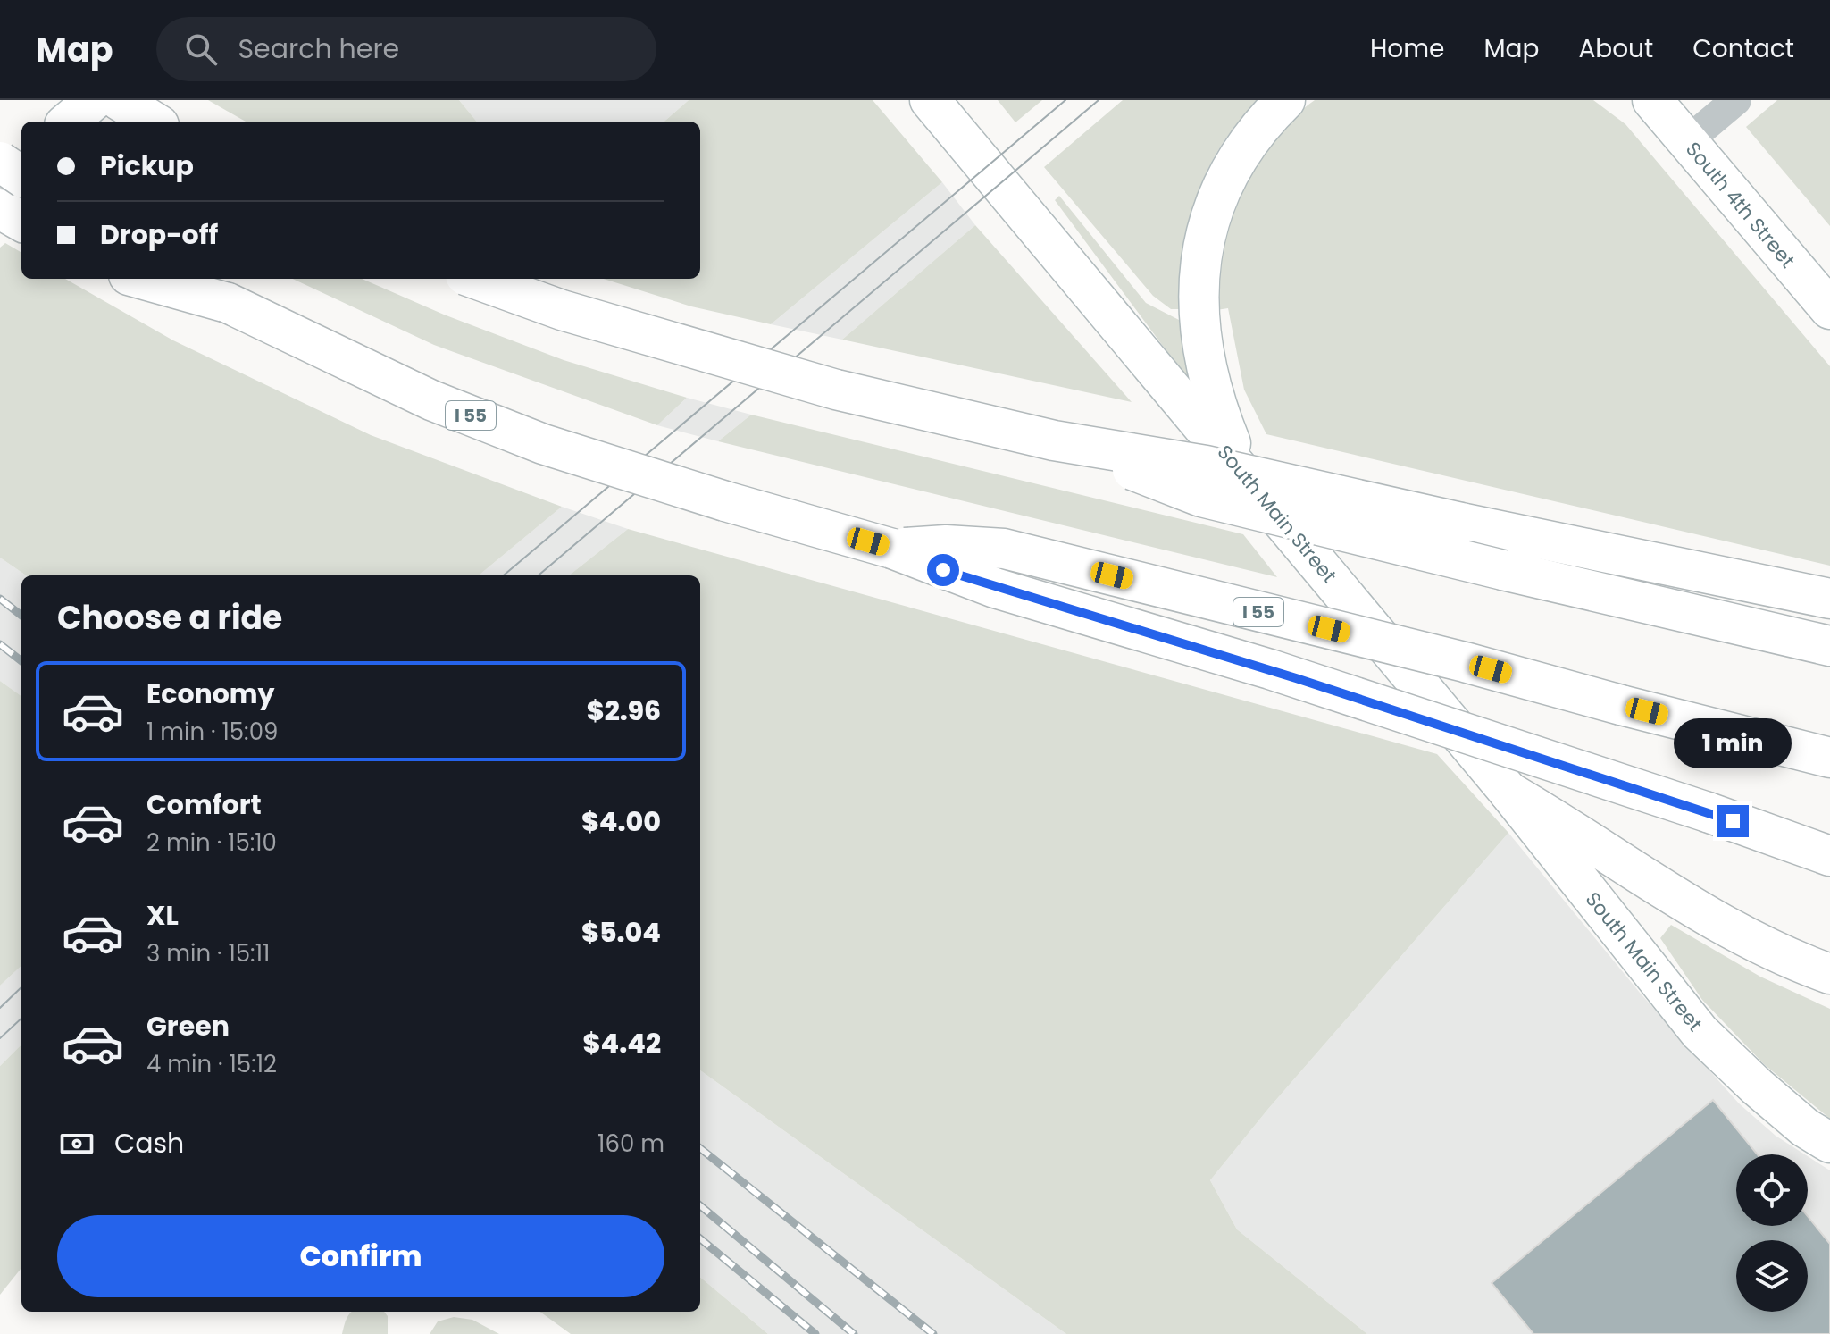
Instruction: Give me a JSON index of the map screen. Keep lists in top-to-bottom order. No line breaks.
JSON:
{"streets":{"main road":["South 4th Street","I 55","South Main Street"]},"page":{"header":"Map","search":"Search here","nav":["Home","Map","About","Contact"],"banner":["Pickup","Drop-off"],"heading":"Choose a ride","list":[{"name":"Economy","note":"1 min · 15:09","value":"$2.96"},{"name":"Comfort","note":"2 min · 15:10","value":"$4.00"},{"name":"XL","note":"3 min · 15:11","value":"$5.04"},{"name":"Green","note":"4 min · 15:12","value":"$4.42"}],"bubble":"1 min","pay":["Cash","160 m"],"buttons":"Confirm"}}
